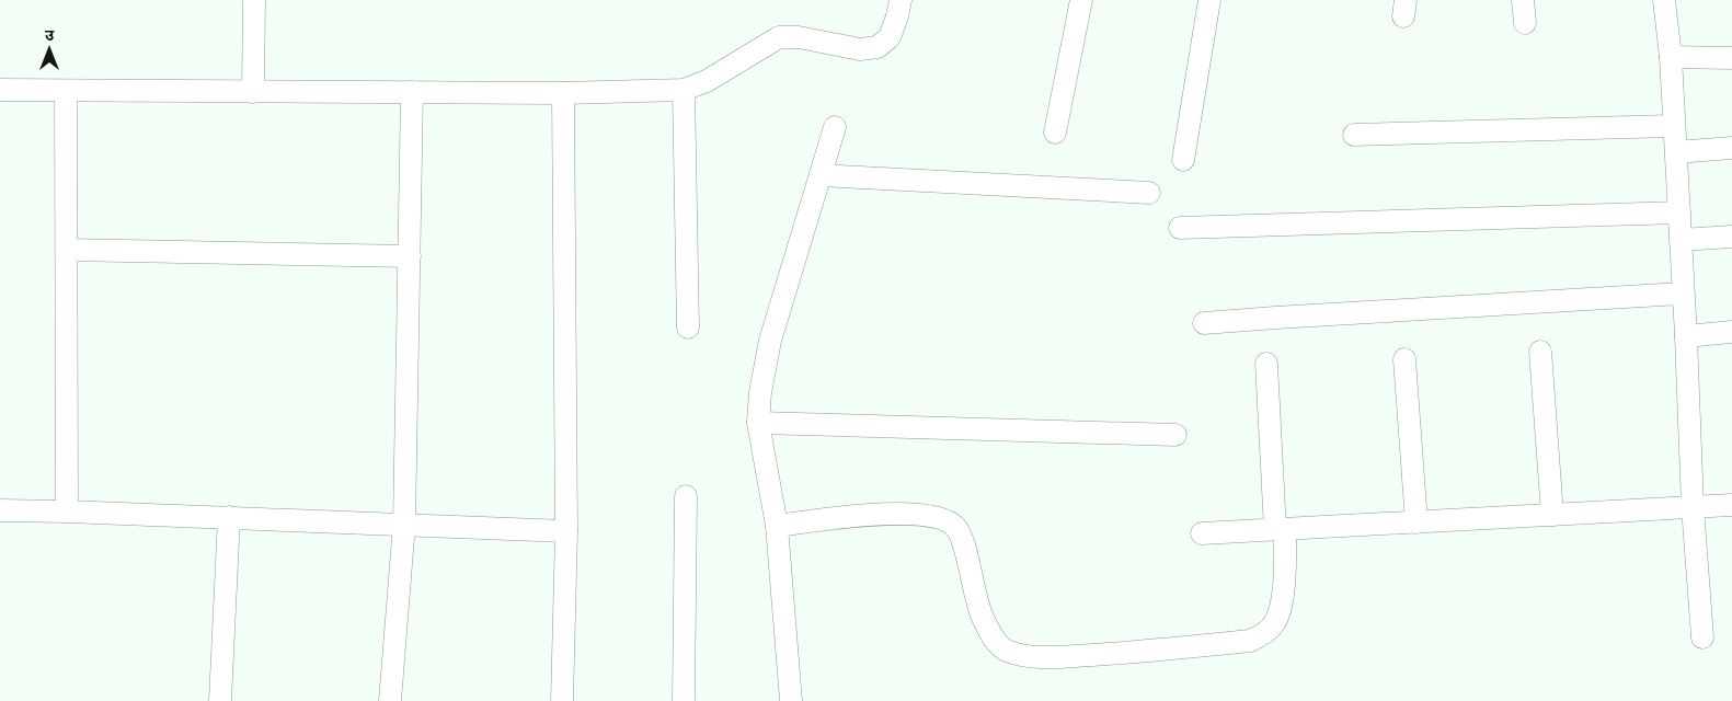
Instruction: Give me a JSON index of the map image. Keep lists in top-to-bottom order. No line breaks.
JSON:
{"north":"top"}
